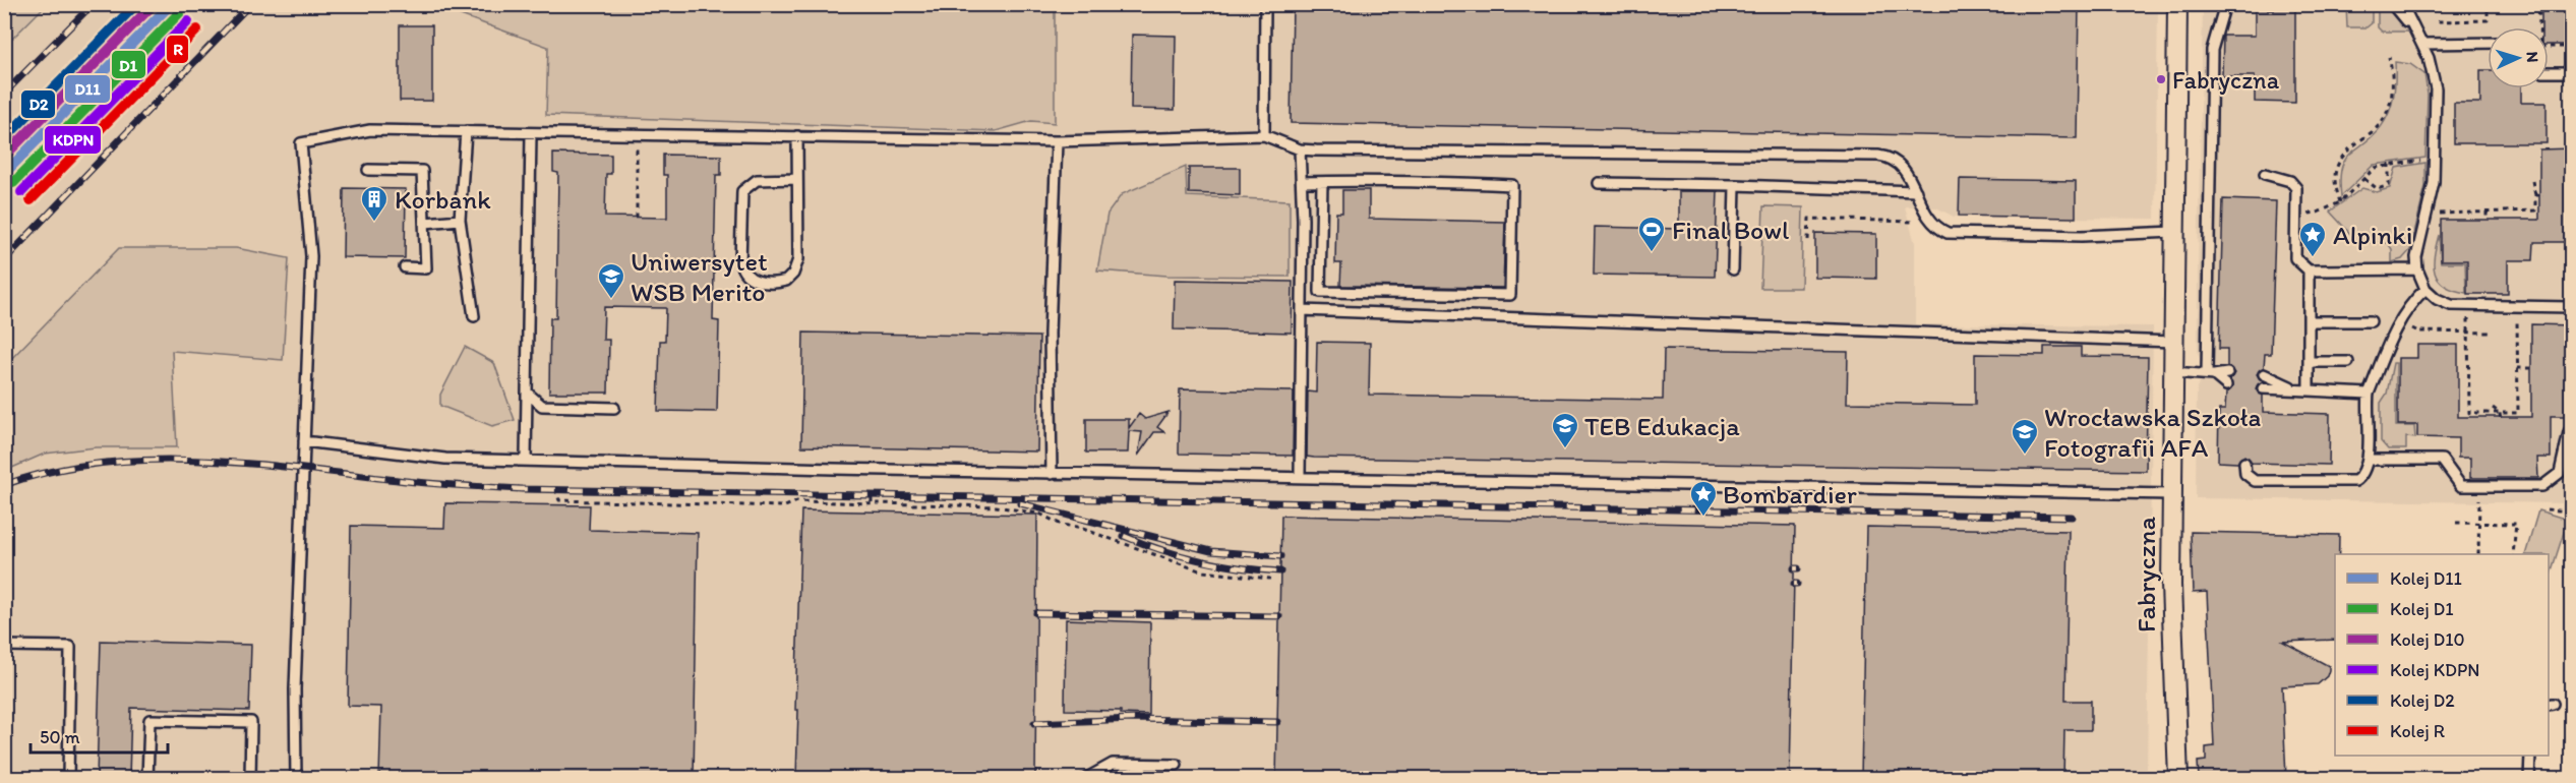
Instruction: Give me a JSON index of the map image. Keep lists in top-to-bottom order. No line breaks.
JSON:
{"streets":{"street":["Fabryczna"]},"places":{"other":["Fabryczna"],"building":["Korbank"],"sports":["Final Bowl"],"place":["Alpinki","Bombardier"],"school or university":["Uniwersytet WSB Merito","TEB Edukacja","Wrocławska Szkoła Fotografii AFA"]},"lines":["rail line D11","rail line D10","rail line D2","rail line D1","rail line KDPN","rail line R"],"legend":["Kolej D11","Kolej D1","Kolej D10","Kolej KDPN","Kolej D2","Kolej R"],"scale_bar":"50 m","north":"right"}
